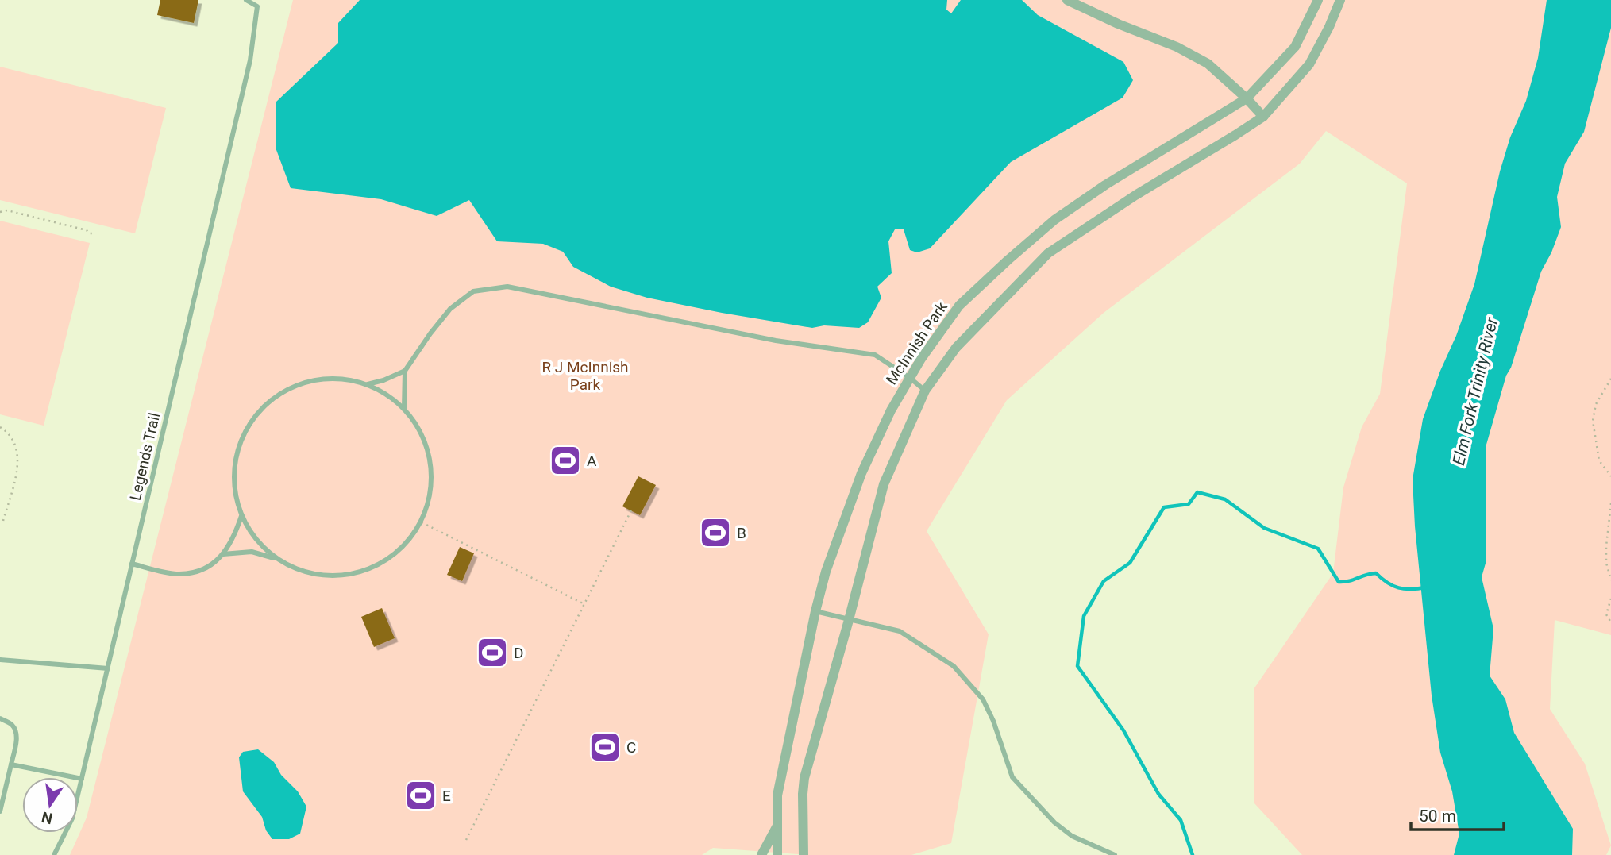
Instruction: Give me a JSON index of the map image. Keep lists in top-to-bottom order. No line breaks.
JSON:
{"streets":{"street":["McInnish Park"],"lane":["Legends Trail"]},"water":["Elm Fork Trinity River"],"parks":["R J McInnish Park"],"places":{"sports":["A","B","D","C","E"]},"scale_bar":"50 m","north":"bottom"}
